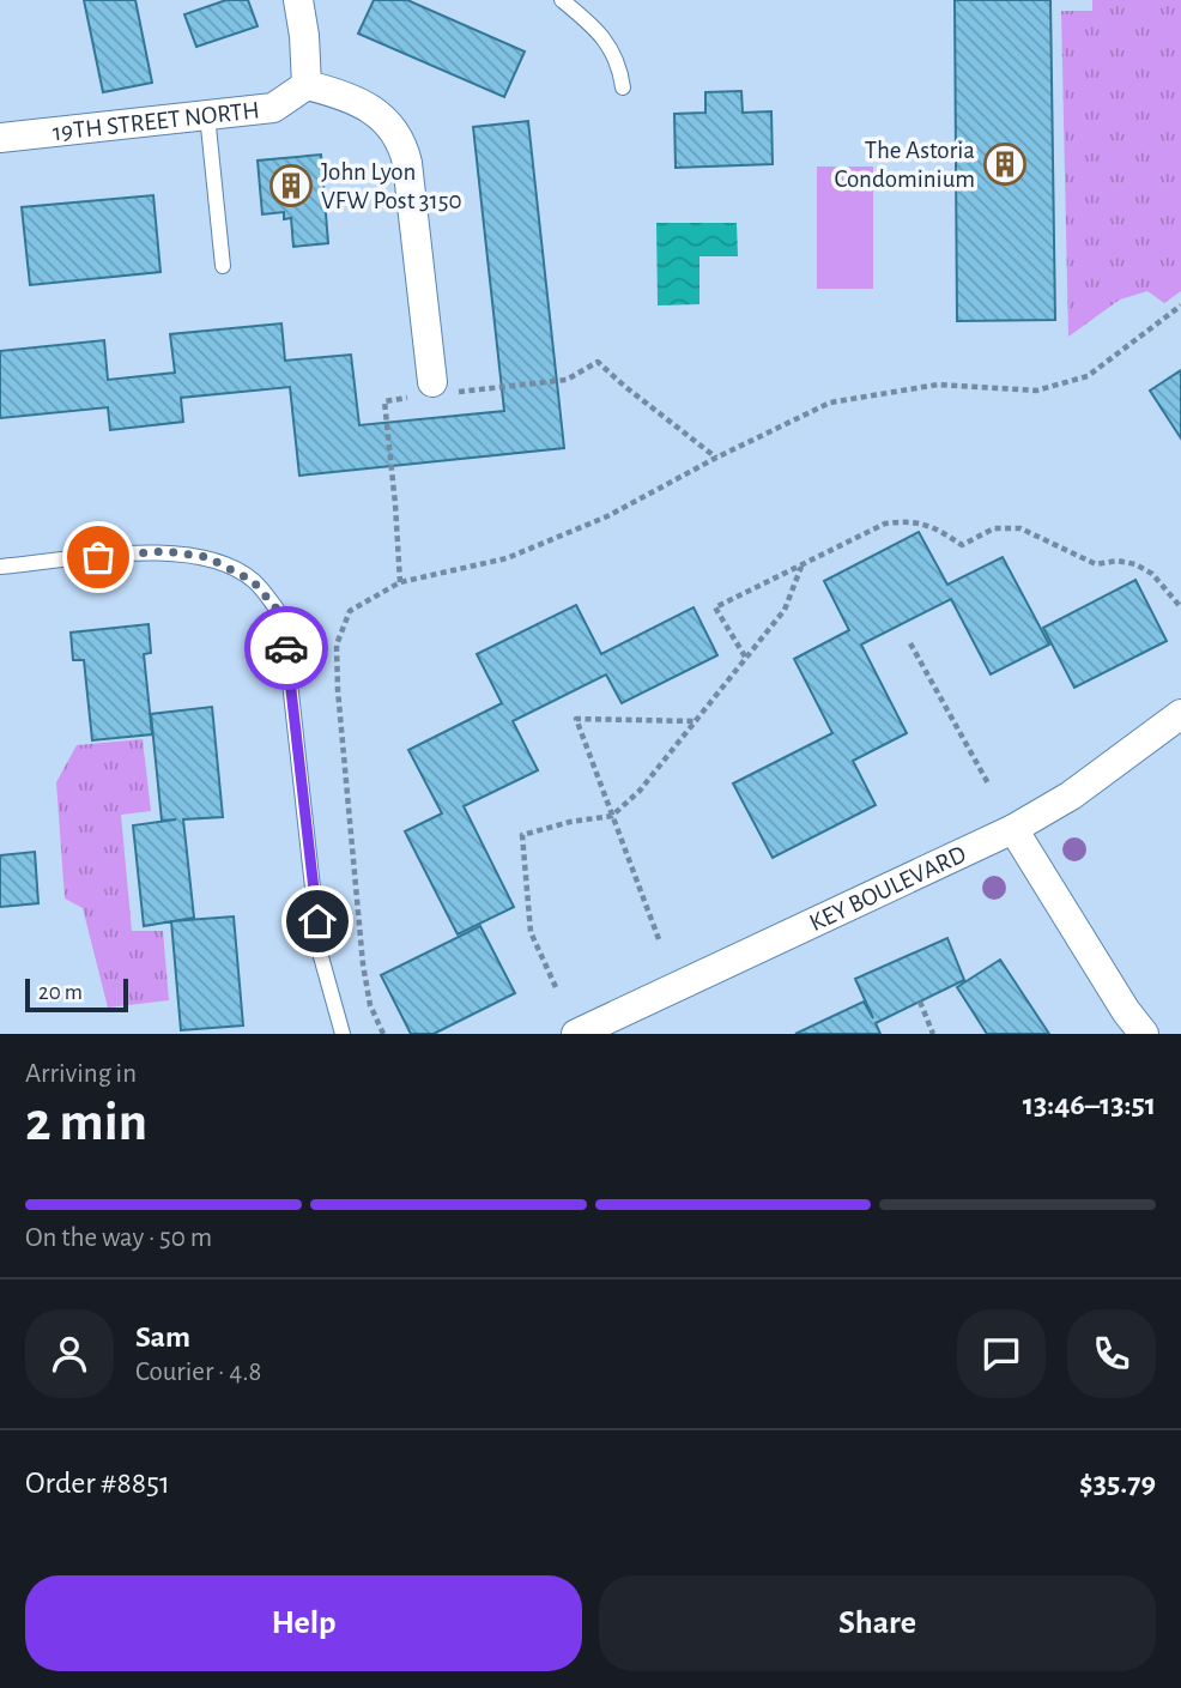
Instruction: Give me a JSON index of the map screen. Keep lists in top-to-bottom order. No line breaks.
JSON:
{"streets":{"street":["19TH STREET NORTH","KEY BOULEVARD"]},"places":{"building":["The Astoria Condominium","John Lyon VFW Post 3150"]},"scale_bar":"20 m","page":{"scale":"20 m","heading":["2 min","Arriving in","13:46–13:51"],"panel":["Sam","Courier · 4.8","Order #8851","$35.79"],"bar":"On the way · 50 m","buttons":["Help","Share"]}}
